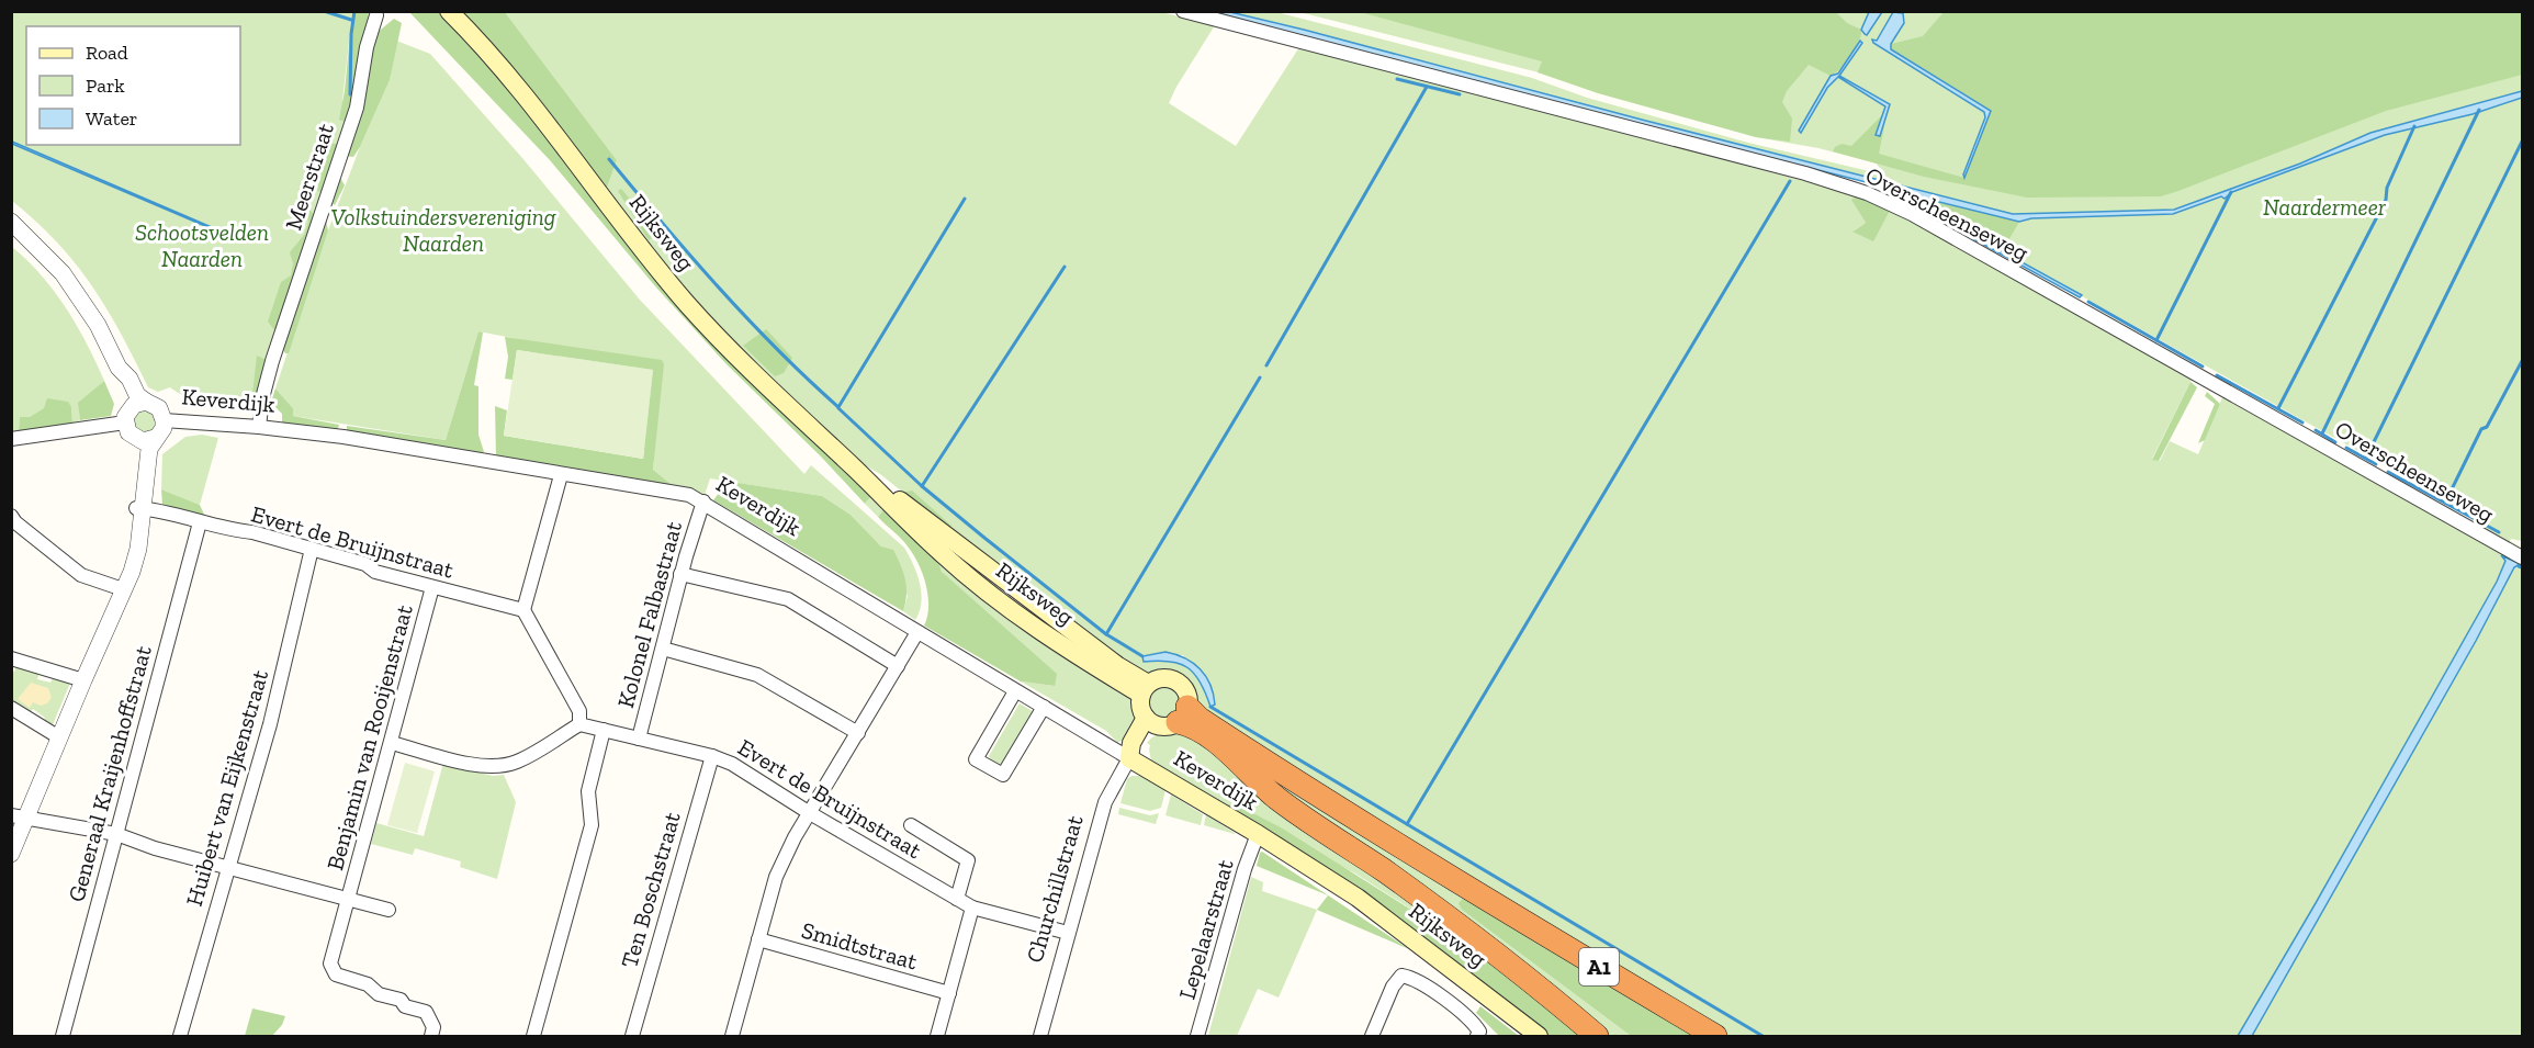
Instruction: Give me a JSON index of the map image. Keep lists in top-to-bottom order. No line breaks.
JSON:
{"streets":{"highway":["A1"],"main road":["Rijksweg","Keverdijk","Churchillstraat"],"street":["Meerstraat","Overscheenseweg","Evert de Bruijnstraat","Kolonel Falbastraat","Benjamin van Rooijenstraat","Generaal Kraijenhoffstraat","Huibert van Eijkenstraat","Ten Boschstraat","Lepelaarstraat","Smidtstraat"]},"crossings":[["Meerstraat","Keverdijk"],["Rijksweg","Keverdijk"],["Rijksweg","Churchillstraat"],["Rijksweg","Lepelaarstraat"],["Rijksweg","A1"],["Keverdijk","Kolonel Falbastraat"],["Keverdijk","Churchillstraat"],["Keverdijk","Lepelaarstraat"],["Evert de Bruijnstraat","Kolonel Falbastraat"],["Evert de Bruijnstraat","Benjamin van Rooijenstraat"],["Evert de Bruijnstraat","Generaal Kraijenhoffstraat"],["Evert de Bruijnstraat","Huibert van Eijkenstraat"],["Evert de Bruijnstraat","Churchillstraat"],["Evert de Bruijnstraat","Ten Boschstraat"],["Churchillstraat","A1"]],"parks":["Naardermeer","Volkstuindersvereniging Naarden","Schootsvelden Naarden"],"legend":["Road","Park","Water"]}
